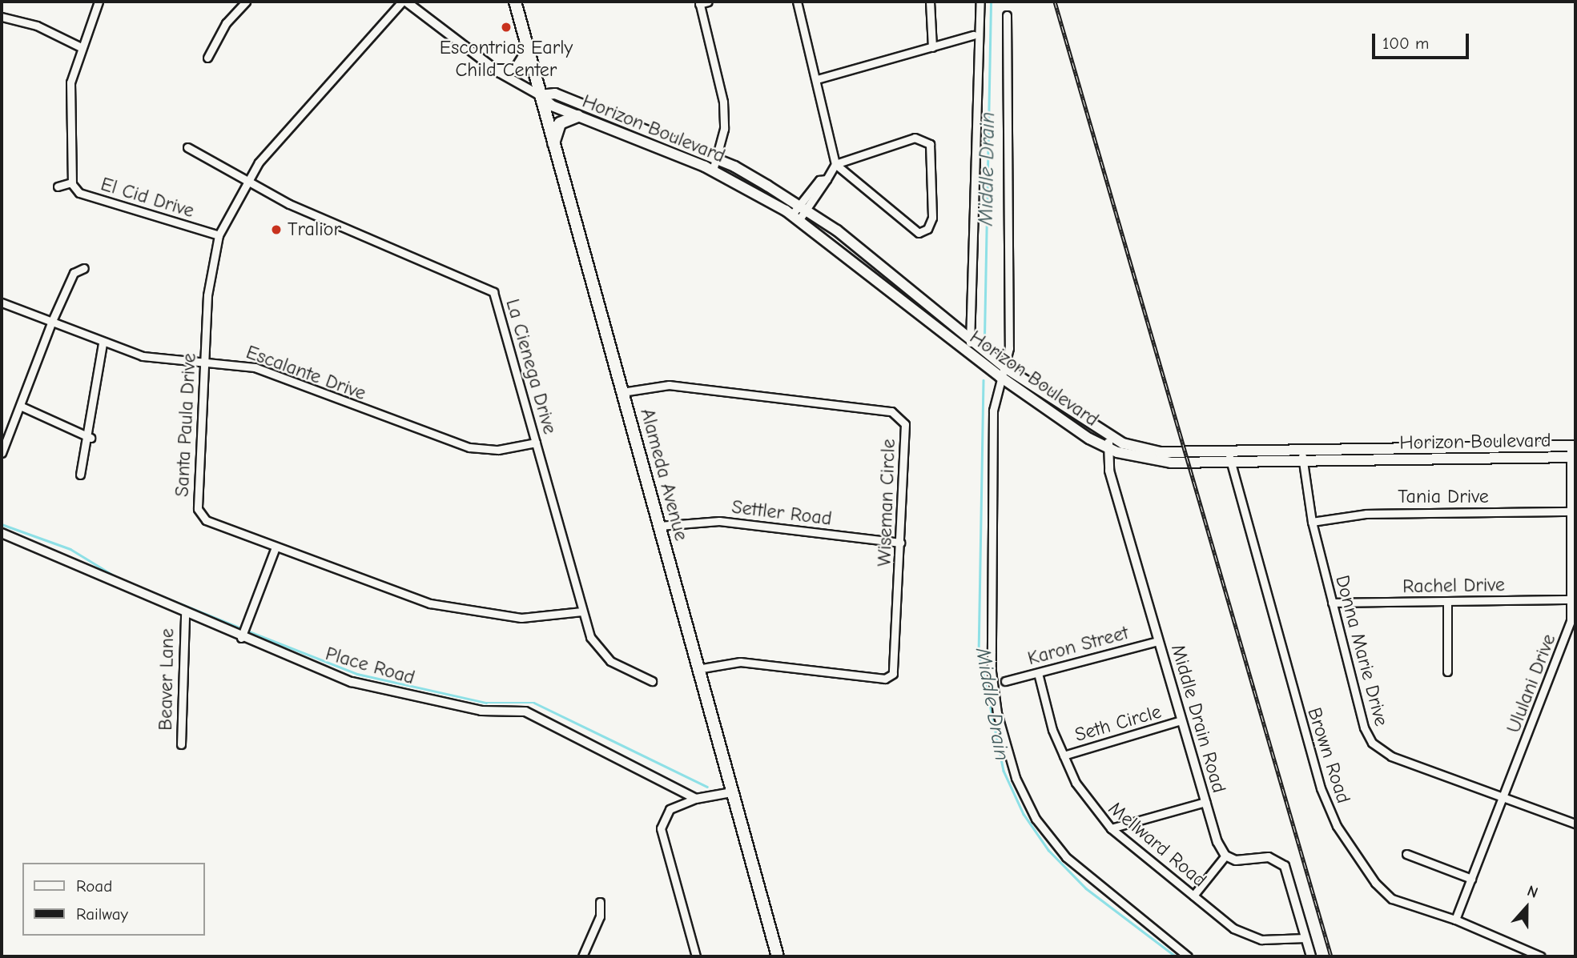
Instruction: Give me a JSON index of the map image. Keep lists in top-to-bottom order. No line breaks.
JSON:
{"streets":{"main road":["Horizon Boulevard","Alameda Avenue"],"street":["El Cid Drive","La Cienega Drive","Escalante Drive","Santa Paula Drive","Tania Drive","Wiseman Circle","Settler Road","Rachel Drive","Karon Street","Donna Marie Drive","Place Road","Beaver Lane","Ululani Drive","Middle Drain Road","Seth Circle","Brown Road","Mellward Road"]},"crossings":[["Horizon Boulevard","Alameda Avenue"],["Horizon Boulevard","Donna Marie Drive"],["Horizon Boulevard","Ululani Drive"],["Horizon Boulevard","Middle Drain Road"],["Horizon Boulevard","Brown Road"],["El Cid Drive","Santa Paula Drive"],["La Cienega Drive","Escalante Drive"],["La Cienega Drive","Santa Paula Drive"],["Escalante Drive","Santa Paula Drive"],["Alameda Avenue","Wiseman Circle"],["Alameda Avenue","Settler Road"],["Tania Drive","Donna Marie Drive"],["Tania Drive","Ululani Drive"],["Wiseman Circle","Settler Road"],["Rachel Drive","Donna Marie Drive"],["Rachel Drive","Ululani Drive"],["Karon Street","Middle Drain Road"],["Karon Street","Mellward Road"],["Donna Marie Drive","Ululani Drive"],["Place Road","Beaver Lane"],["Ululani Drive","Brown Road"],["Middle Drain Road","Seth Circle"],["Seth Circle","Mellward Road"]],"water":["Middle Drain"],"places":["Escontrias Early Child Center","Tralior"],"legend":["Road","Railway"],"scale_bar":"100 m","north":"top"}
